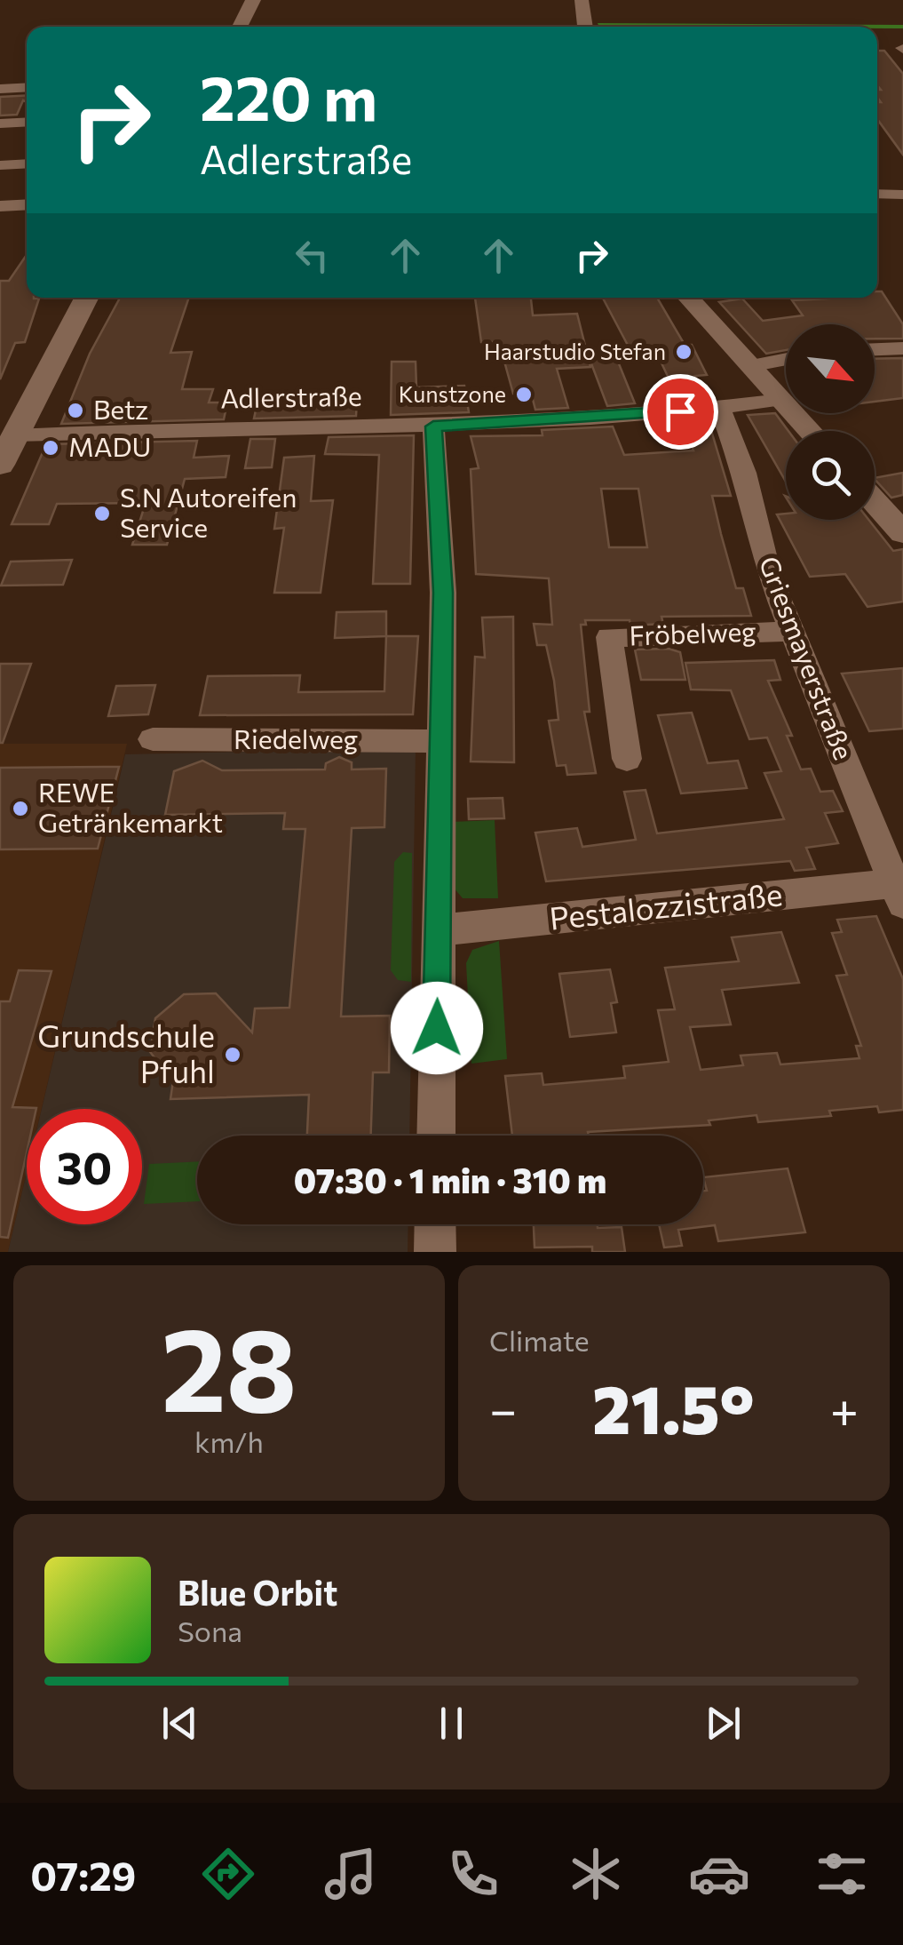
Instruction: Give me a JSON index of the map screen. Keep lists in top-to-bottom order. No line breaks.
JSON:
{"streets":{"street":["Adlerstraße","Fröbelweg","Griesmayerstraße","Riedelweg","Pestalozzistraße"]},"crossings":[["Adlerstraße","Griesmayerstraße"],["Fröbelweg","Griesmayerstraße"],["Griesmayerstraße","Pestalozzistraße"]],"places":["Haarstudio Stefan","Kunstzone","Betz","MADU","S.N Autoreifen Service","REWE Getränkemarkt","Grundschule Pfuhl"],"north":"bottom right","page":{"turn":["220 m","Adlerstraße"],"limit":"30","trip":"07:30 · 1 min · 310 m","tile":[["28","km/h"],"Climate"],"heat":["−","21.5°","+"],"song":["Blue Orbit","Sona"],"tabs":"07:29"}}
